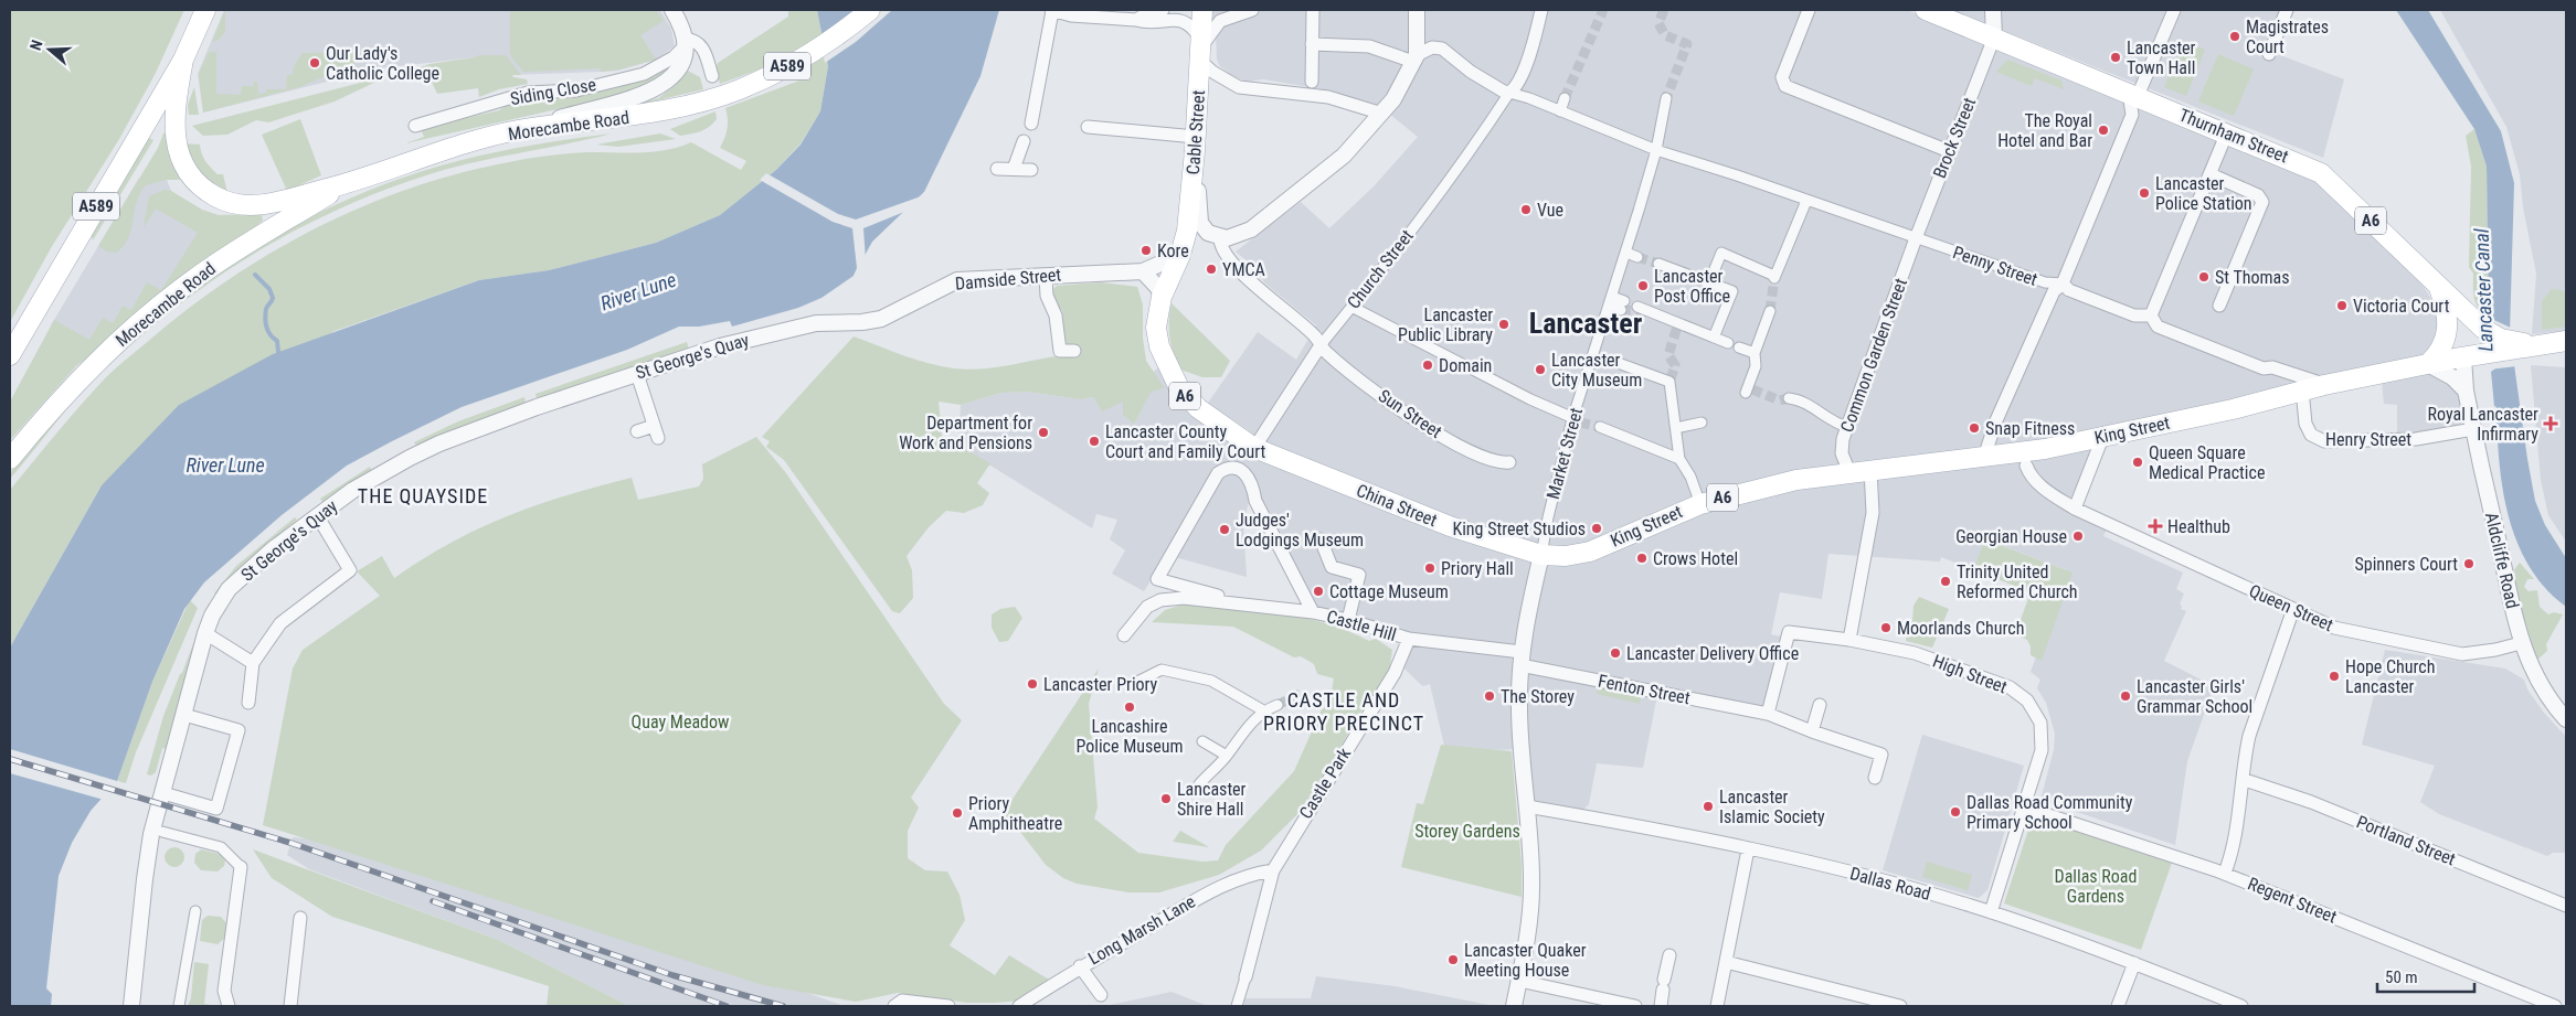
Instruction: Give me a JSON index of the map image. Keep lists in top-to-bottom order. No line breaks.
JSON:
{"streets":{"main road":["A589","Morecambe Road","Cable Street","Thurnham Street","A6","King Street","China Street"],"street":["Siding Close","Brock Street","Penny Street","Church Street","Damside Street","Common Garden Street","St George's Quay","Sun Street","Henry Street","Market Street","Aldcliffe Road","Queen Street","Castle Hill","High Street","Fenton Street","Castle Park","Portland Street","Dallas Road","Regent Street","Long Marsh Lane"]},"crossings":[["Cable Street","A6"],["Cable Street","Damside Street"],["Thurnham Street","Brock Street"],["Thurnham Street","A6"],["Thurnham Street","Aldcliffe Road"],["Brock Street","A6"],["Brock Street","Penny Street"],["Brock Street","Common Garden Street"],["A6","Church Street"],["A6","Damside Street"],["A6","Common Garden Street"],["A6","King Street"],["A6","Henry Street"],["A6","China Street"],["A6","Aldcliffe Road"],["Penny Street","Church Street"],["Penny Street","Common Garden Street"],["Penny Street","Market Street"],["Church Street","Sun Street"],["Church Street","China Street"],["Damside Street","St George's Quay"],["Common Garden Street","King Street"],["King Street","Henry Street"],["King Street","Market Street"],["King Street","China Street"],["Henry Street","Aldcliffe Road"],["Market Street","China Street"],["Market Street","Castle Hill"],["Market Street","Fenton Street"],["Market Street","Dallas Road"],["Aldcliffe Road","Queen Street"],["Castle Hill","Fenton Street"],["Castle Hill","Castle Park"],["High Street","Fenton Street"],["High Street","Dallas Road"],["High Street","Regent Street"],["Castle Park","Long Marsh Lane"]],"districts":["Lancaster","THE QUAYSIDE","CASTLE AND PRIORY PRECINCT"],"water":["Lancaster Canal","River Lune"],"parks":["Quay Meadow","Storey Gardens","Dallas Road Gardens"],"places":{"other":["Magistrates Court","Lancaster Town Hall","Our Lady's Catholic College","The Royal Hotel and Bar","Lancaster Police Station","Vue","Kore","YMCA","St Thomas","Lancaster Post Office","Victoria Court","Lancaster Public Library","Domain","Lancaster City Museum","Snap Fitness","Department for Work and Pensions","Lancaster County Court and Family Court","Queen Square Medical Practice","King Street Studios","Judges' Lodgings Museum","Georgian House","Crows Hotel","Spinners Court","Priory Hall","Trinity United Reformed Church","Cottage Museum","Moorlands Church","Lancaster Delivery Office","Hope Church Lancaster","Lancaster Priory","The Storey","Lancaster Girls' Grammar School","Lancashire Police Museum","Lancaster Shire Hall","Lancaster Islamic Society","Dallas Road Community Primary School","Priory Amphitheatre","Lancaster Quaker Meeting House"],"health":["Royal Lancaster Infirmary","Healthub"]},"scale_bar":"50 m","north":"left"}
